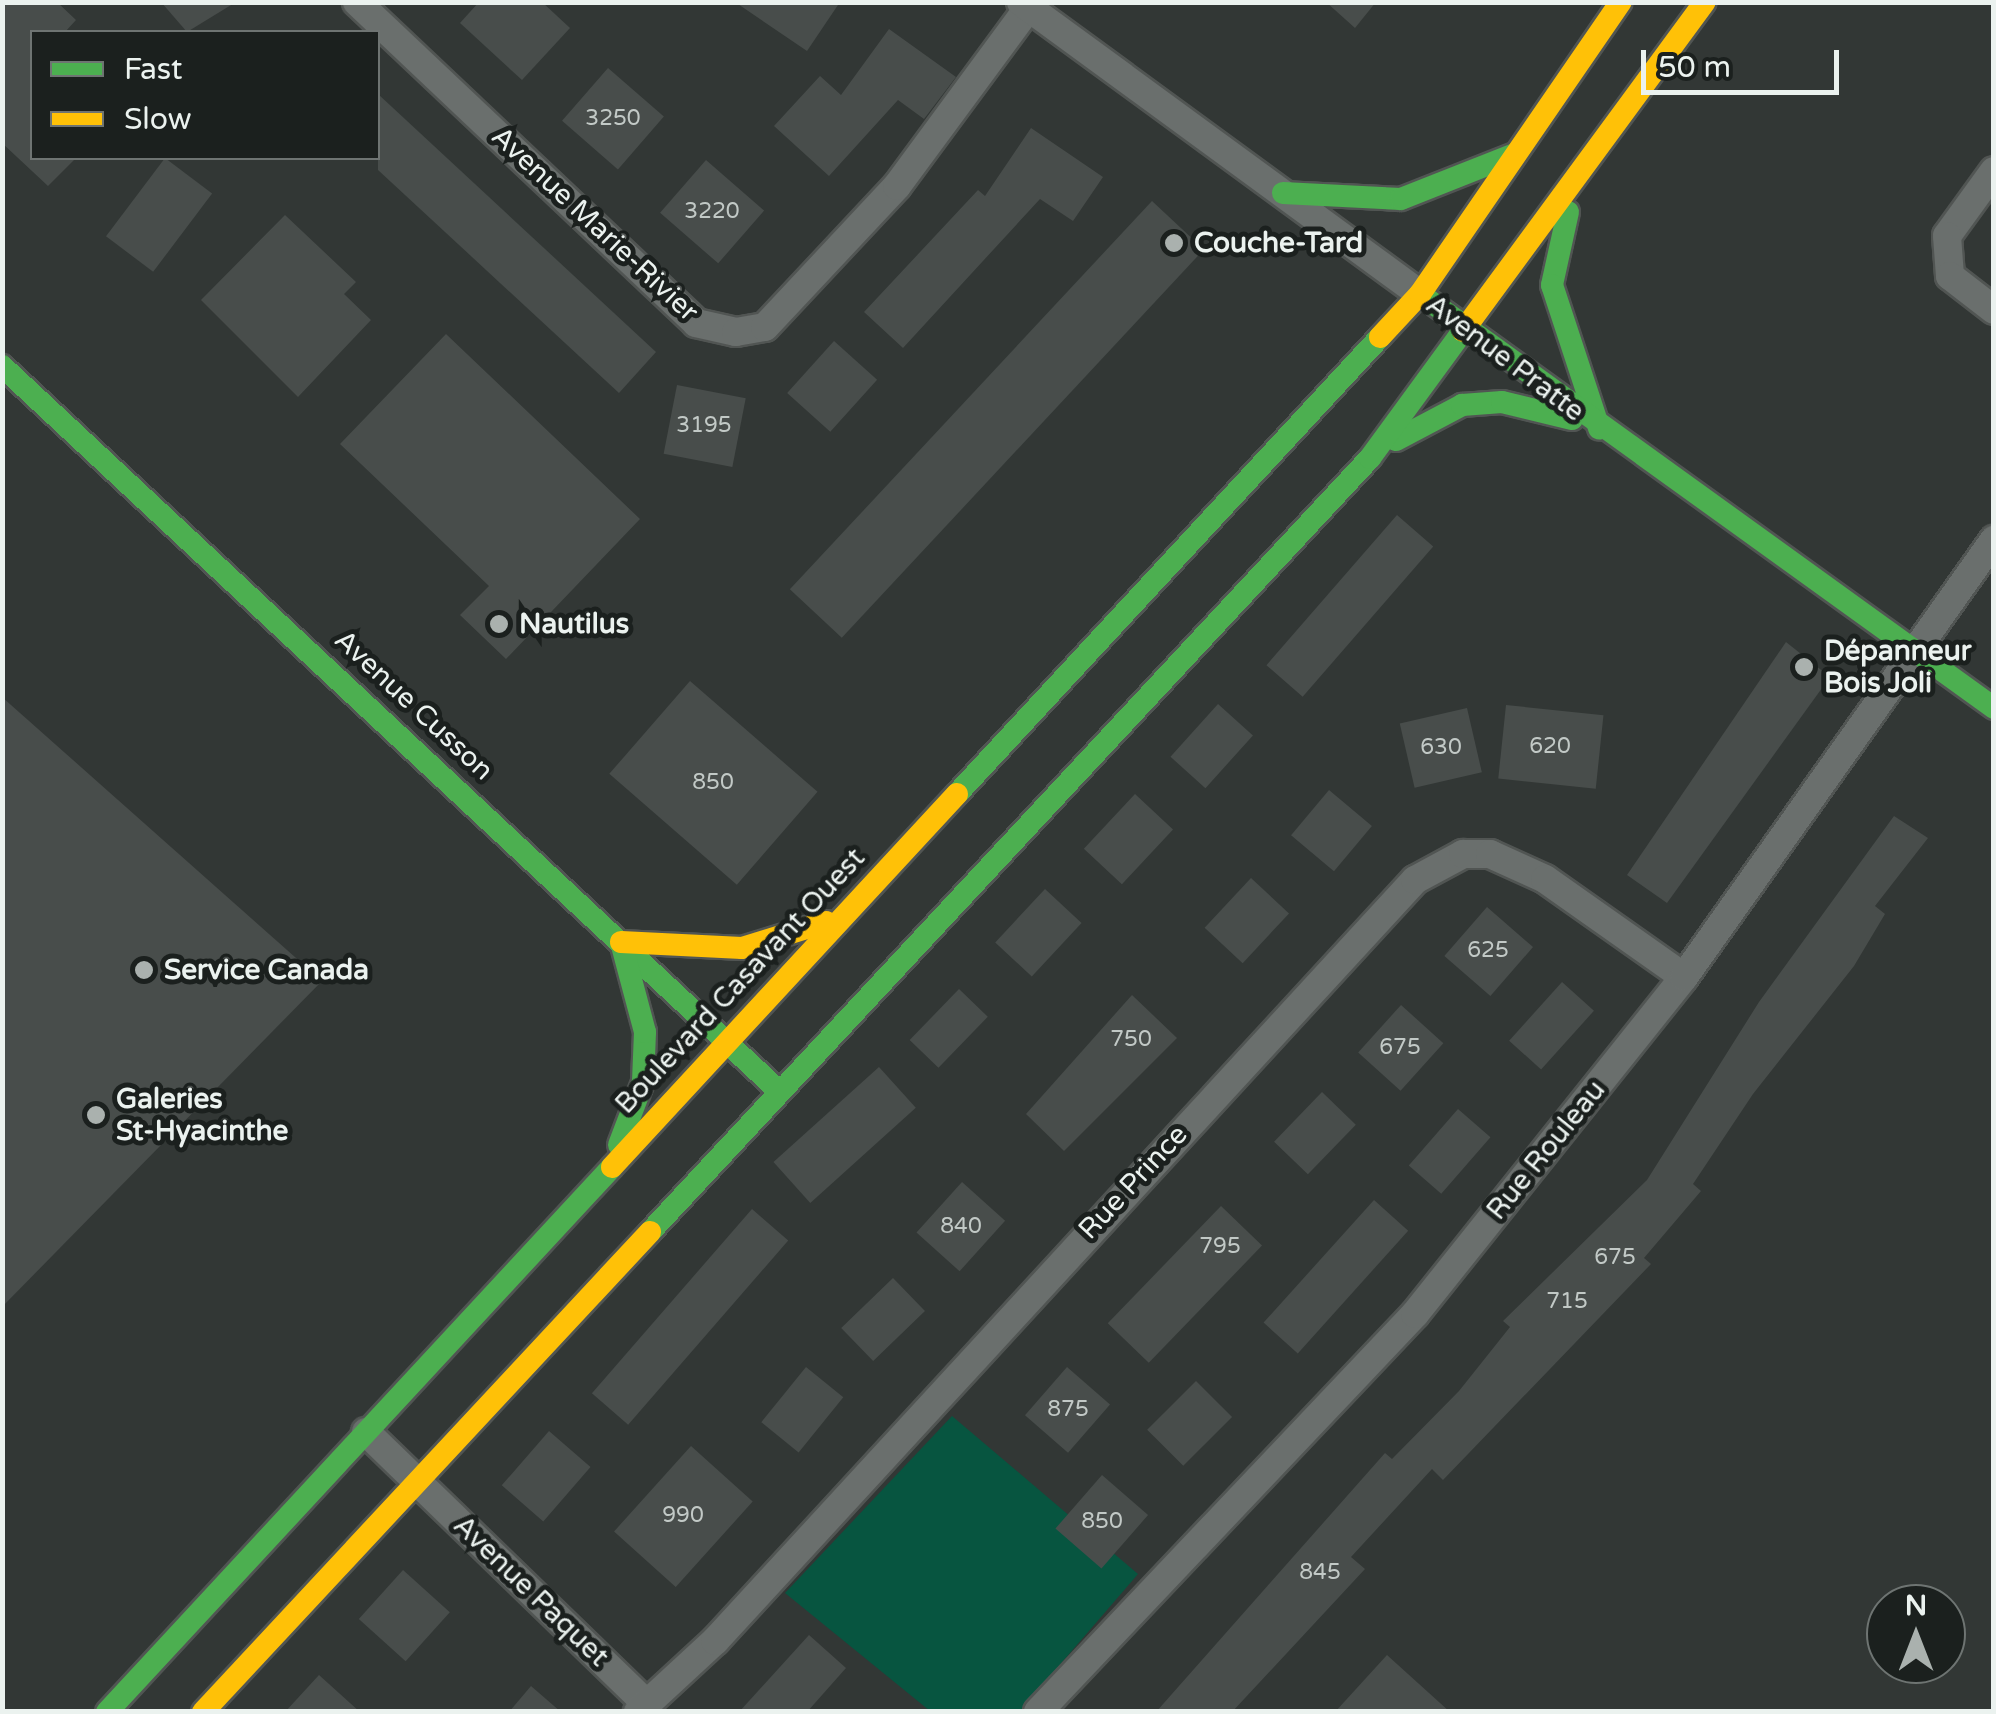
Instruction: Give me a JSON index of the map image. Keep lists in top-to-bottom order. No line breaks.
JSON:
{"streets":{"street":["Avenue Marie-Rivier","Avenue Pratte","Avenue Cusson","Boulevard Casavant Ouest","Rue Rouleau","Rue Prince","Avenue Paquet"]},"crossings":[["Avenue Marie-Rivier","Avenue Pratte"],["Avenue Pratte","Boulevard Casavant Ouest"],["Avenue Pratte","Rue Rouleau"],["Avenue Cusson","Boulevard Casavant Ouest"],["Boulevard Casavant Ouest","Avenue Paquet"],["Rue Rouleau","Rue Prince"],["Rue Prince","Avenue Paquet"]],"places":["Couche-Tard","Nautilus","Dépanneur Bois Joli","Service Canada","Galeries St-Hyacinthe"],"house_numbers":["3250","3220","3195","620","630","850","625","750","675","840","795","675","715","875","990","850","845"],"legend":["Fast","Slow"],"scale_bar":"50 m","north":"top"}
